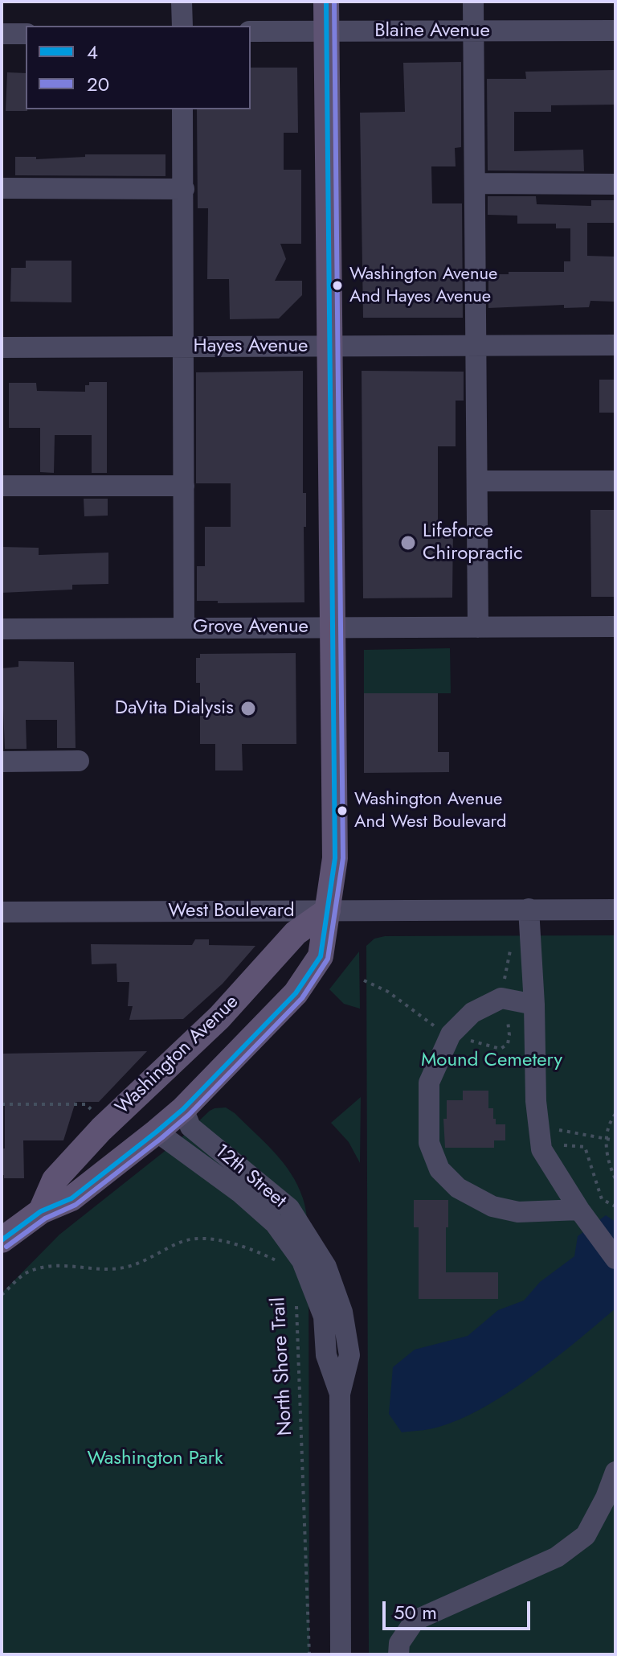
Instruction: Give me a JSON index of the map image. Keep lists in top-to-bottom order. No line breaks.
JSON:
{"streets":{"main road":["Washington Avenue"],"street":["Blaine Avenue","Hayes Avenue","Grove Avenue","West Boulevard","12th Street"],"path":["North Shore Trail"]},"crossings":[["Blaine Avenue","Washington Avenue"],["Hayes Avenue","Washington Avenue"],["Grove Avenue","Washington Avenue"],["West Boulevard","Washington Avenue"],["Washington Avenue","12th Street"]],"parks":["Mound Cemetery","Washington Park"],"places":["Washington Avenue And Hayes Avenue","Lifeforce Chiropractic","DaVita Dialysis","Washington Avenue And West Boulevard"],"lines":["transit line 4","transit line 20"],"legend":["4","20"],"scale_bar":"50 m"}
